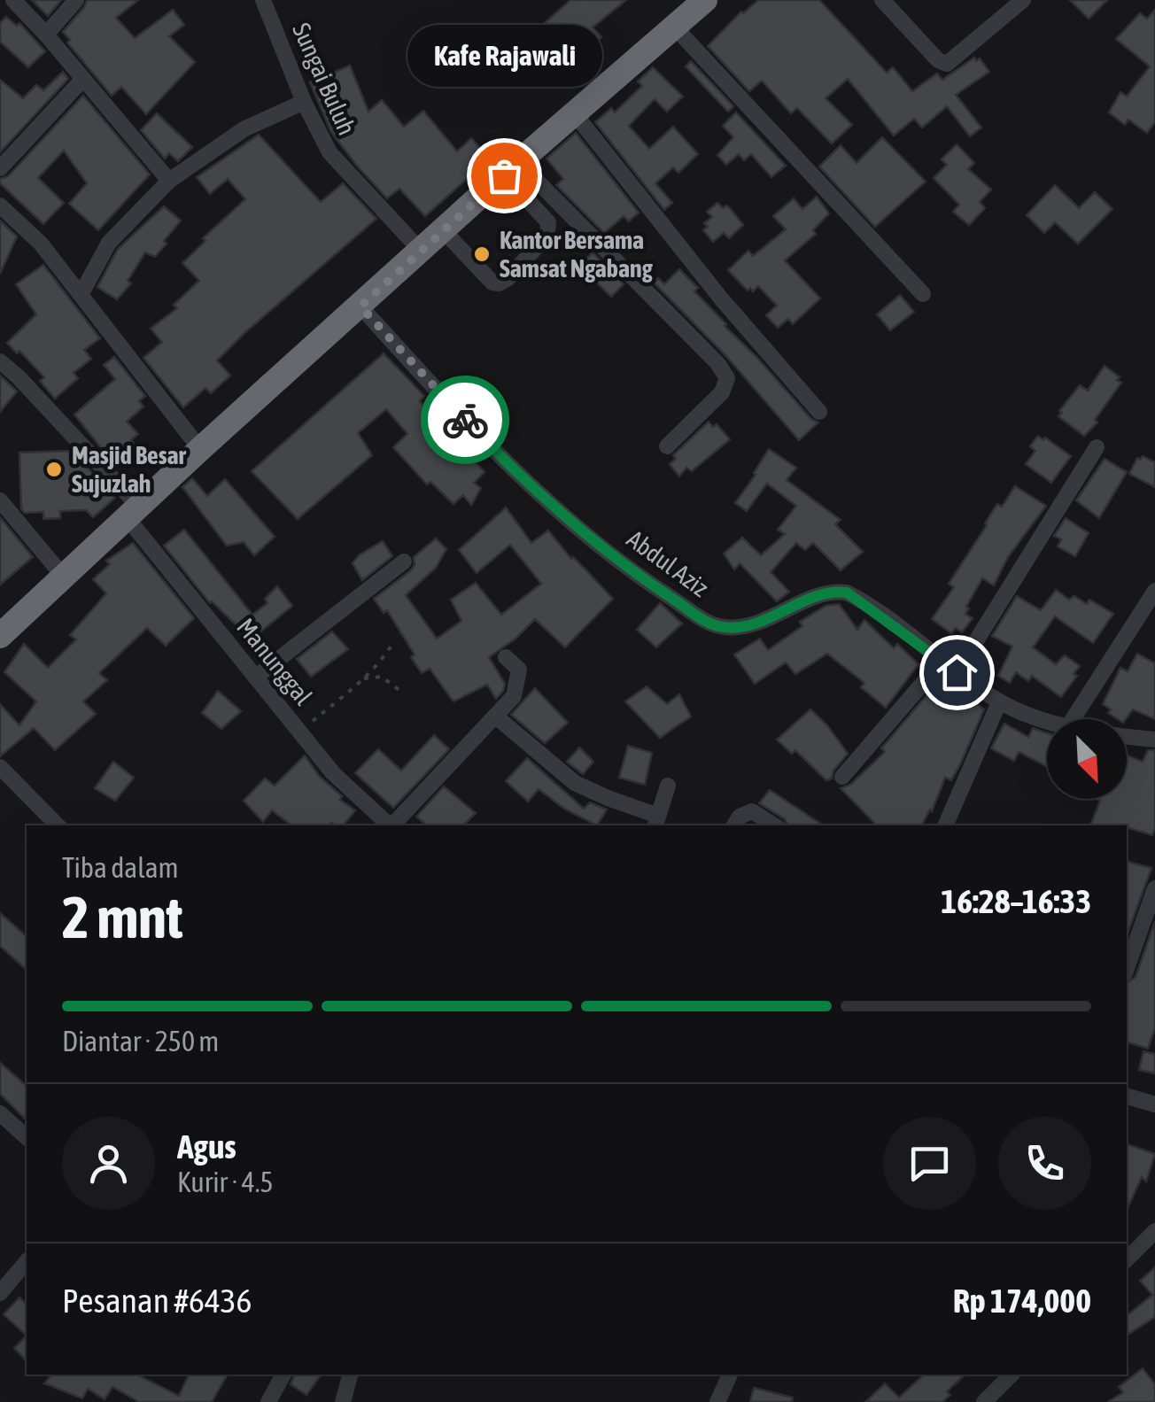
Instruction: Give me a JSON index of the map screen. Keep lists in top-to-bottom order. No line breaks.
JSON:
{"streets":{"street":["Sungai Buluh","Abdul Aziz","Manunggal"]},"places":["Kafe Rajawali","Kantor Bersama Samsat Ngabang","Masjid Besar Sujuzlah"],"north":"bottom right","page":{"bubble":"Kafe Rajawali","heading":["2 mnt","Tiba dalam","16:28–16:33"],"panel":["Agus","Kurir · 4.5","Pesanan #6436","Rp 174,000"],"bar":"Diantar · 250 m"}}
